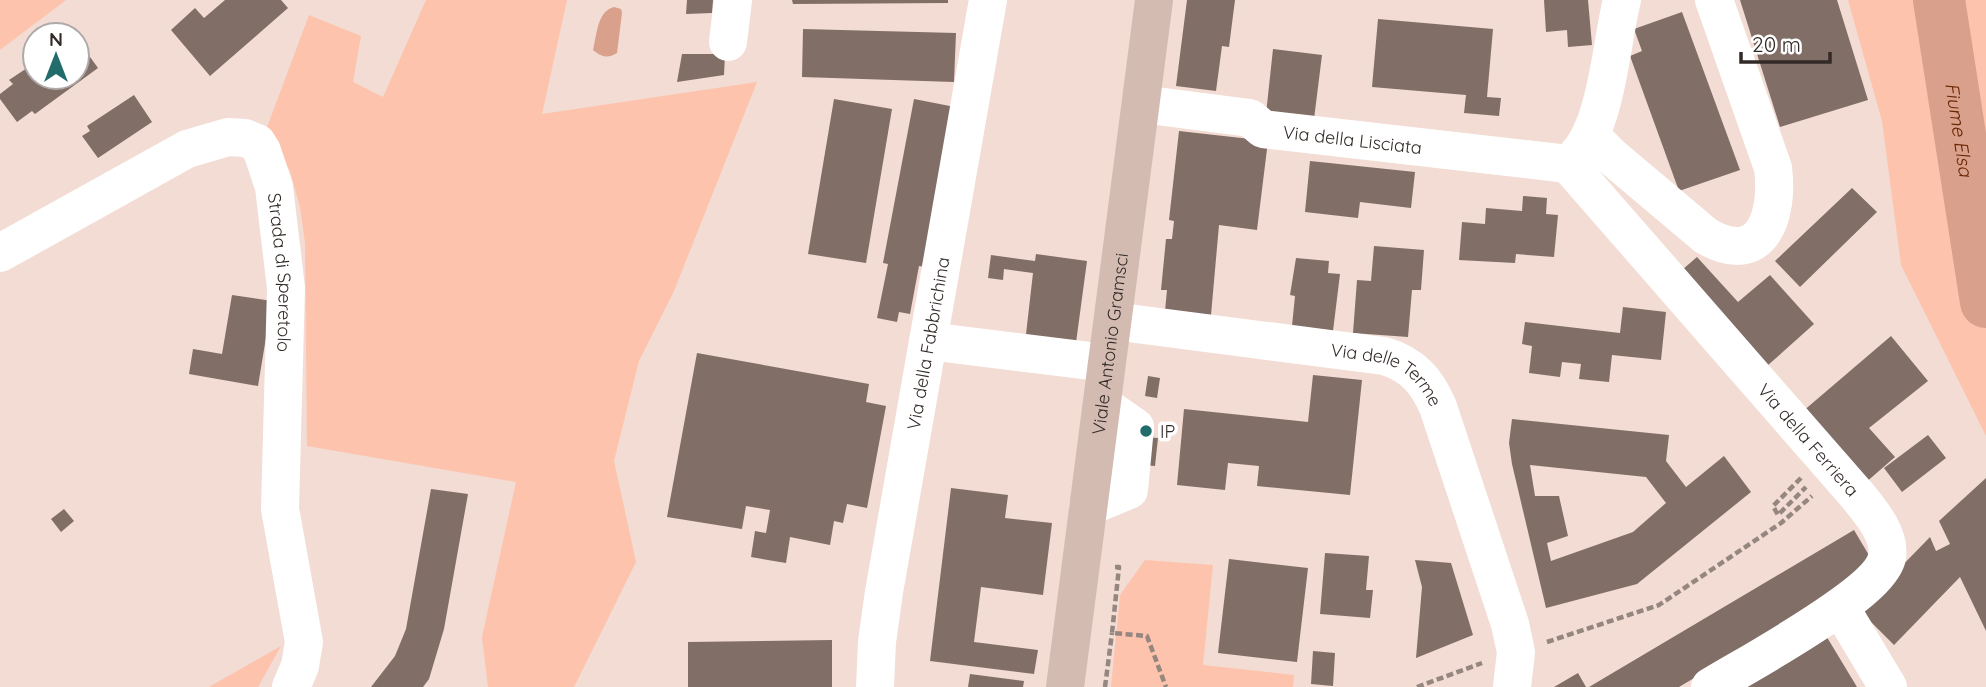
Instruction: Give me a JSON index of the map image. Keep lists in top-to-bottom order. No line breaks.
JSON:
{"streets":{"main road":["Viale Antonio Gramsci"],"street":["Via della Lisciata","Strada di Speretolo","Via della Fabbrichina","Via delle Terme","Via della Ferriera"]},"crossings":[["Via della Lisciata","Viale Antonio Gramsci"],["Via della Lisciata","Via della Ferriera"],["Viale Antonio Gramsci","Via delle Terme"]],"water":["Fiume Elsa"],"places":["IP"],"scale_bar":"20 m","north":"top"}
